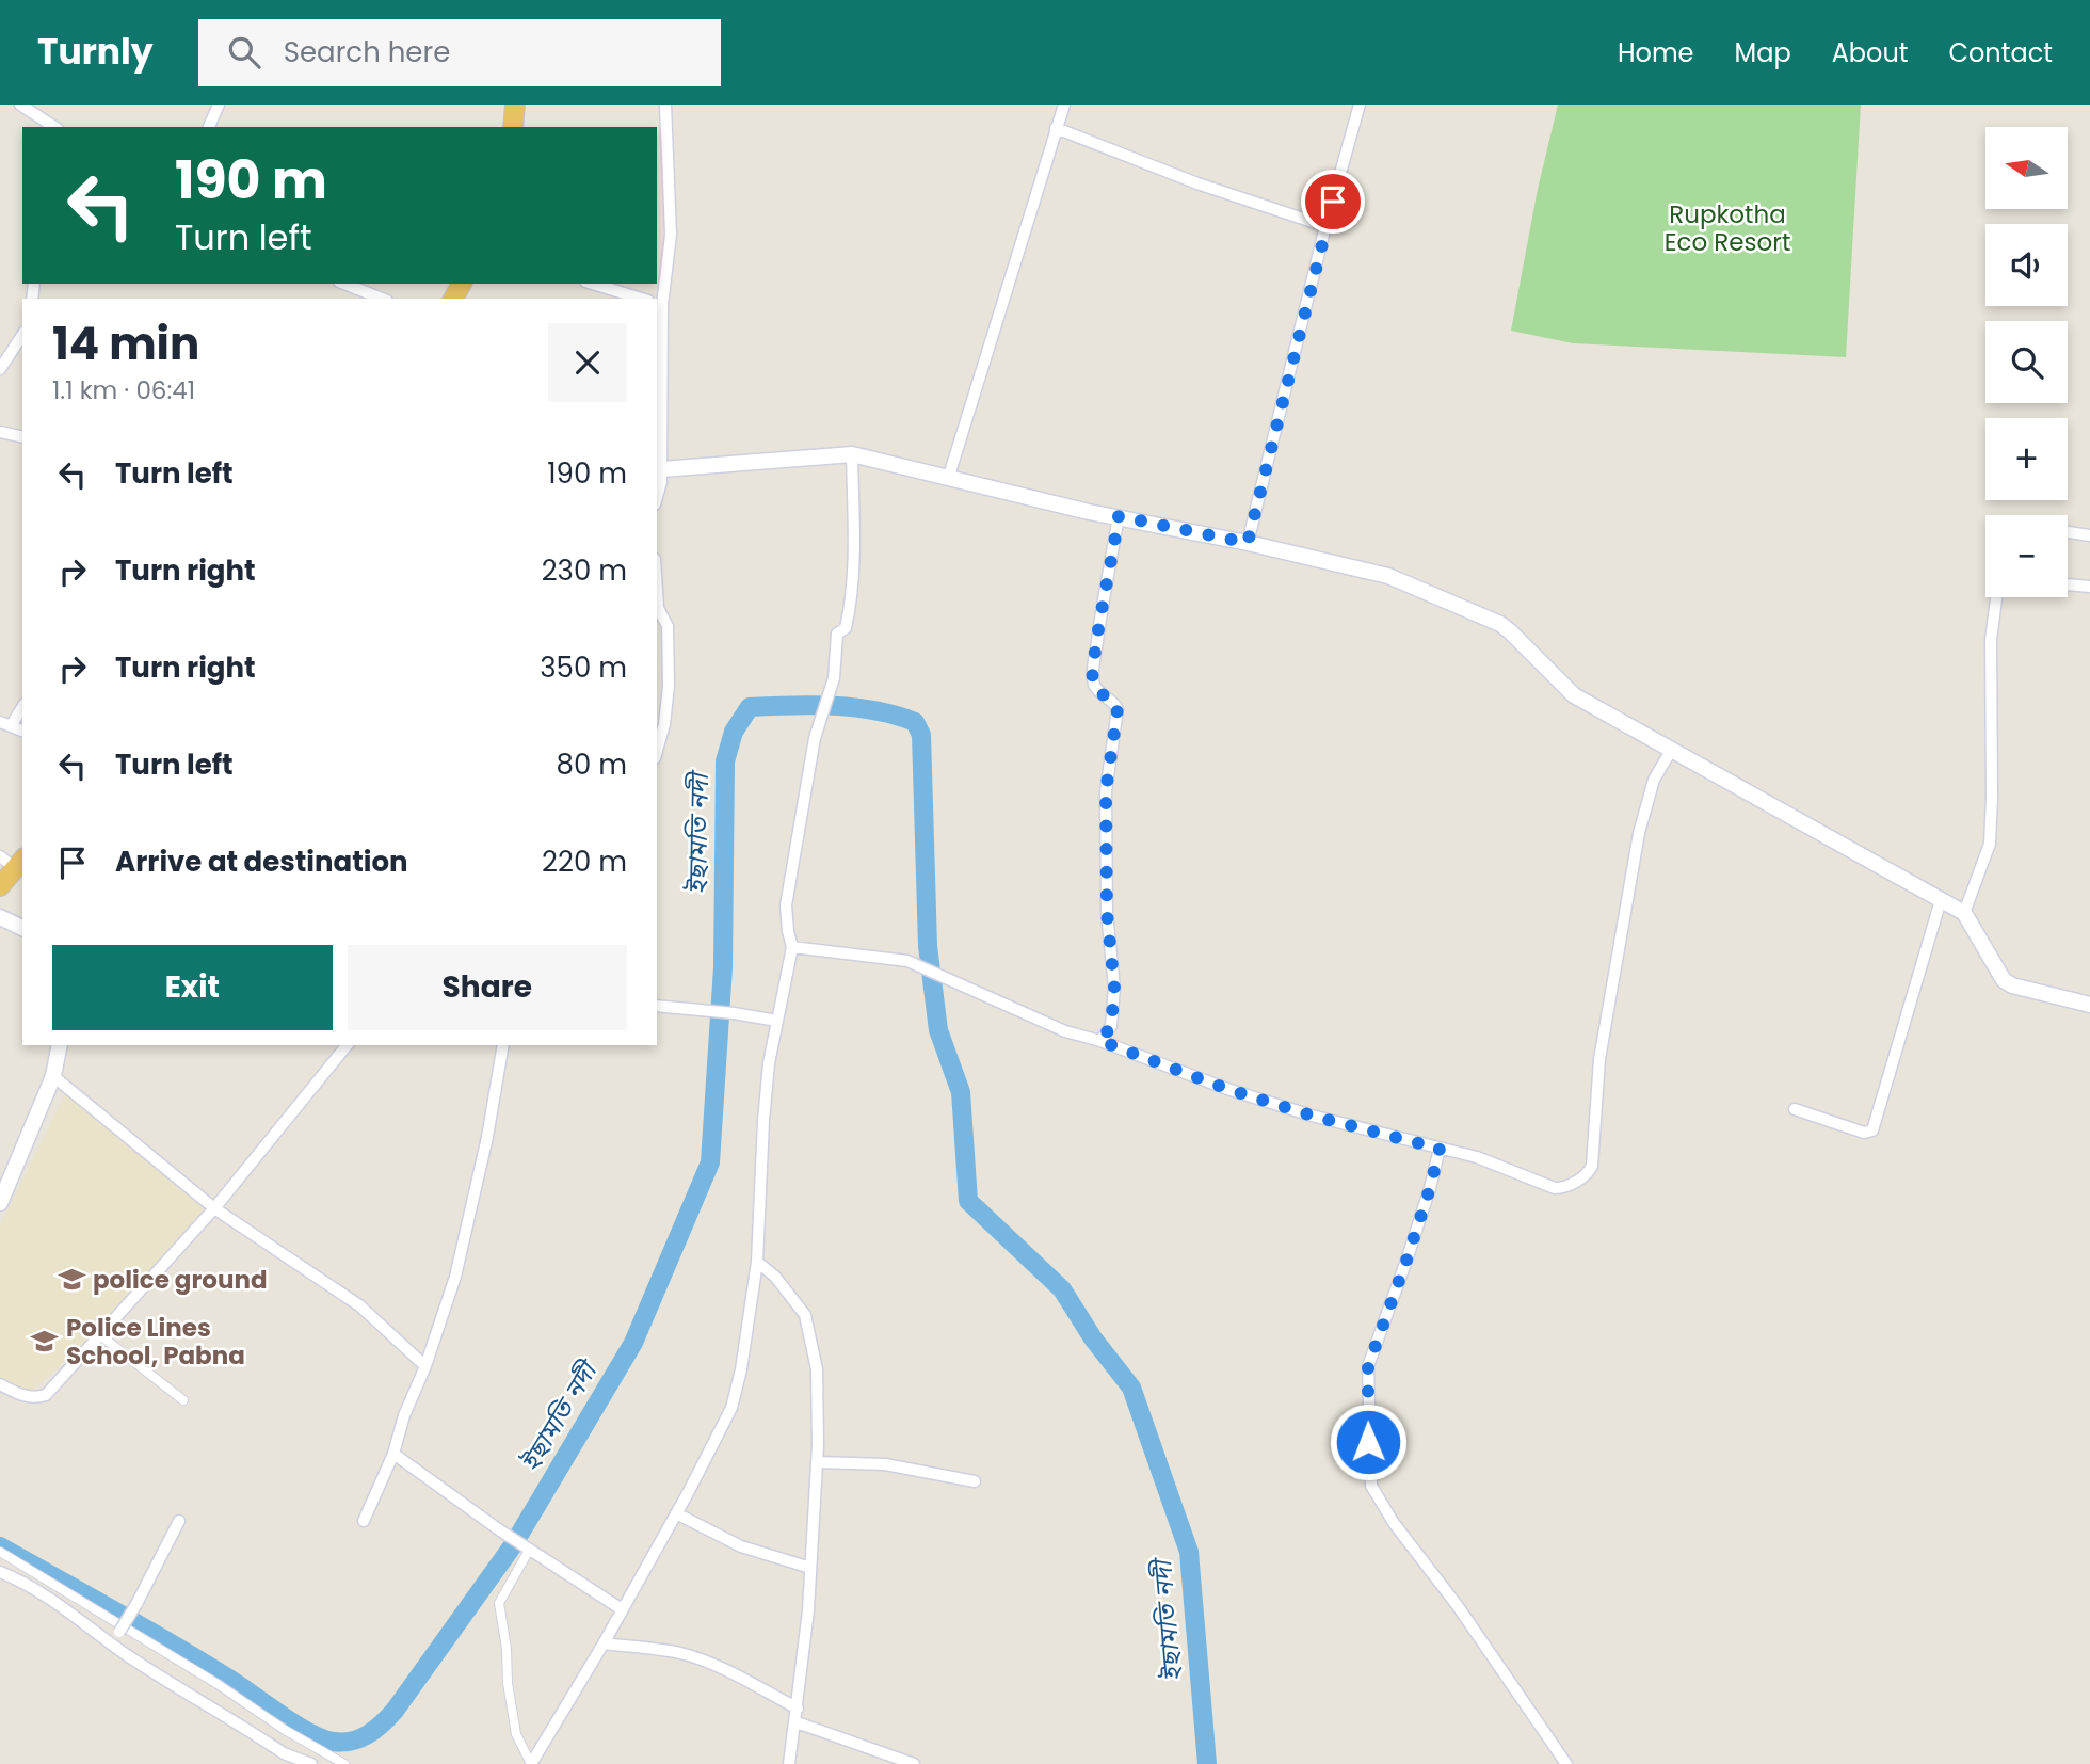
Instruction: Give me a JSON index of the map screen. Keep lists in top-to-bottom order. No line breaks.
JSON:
{"water":["ইছামতি নদী"],"parks":["Rupkotha Eco Resort"],"places":{"school or university":["police ground","Police Lines School, Pabna"]},"north":"left","page":{"header":"Turnly","search":"Search here","nav":["Home","Map","About","Contact"],"map_buttons":["+","−"],"turn":["190 m","Turn left"],"heading":["14 min","1.1 km · 06:41"],"list":[{"name":"Turn left","value":"190 m"},{"name":"Turn right","value":"230 m"},{"name":"Turn right","value":"350 m"},{"name":"Turn left","value":"80 m"},{"name":"Arrive at destination","value":"220 m"}],"buttons":["Exit","Share"]}}
